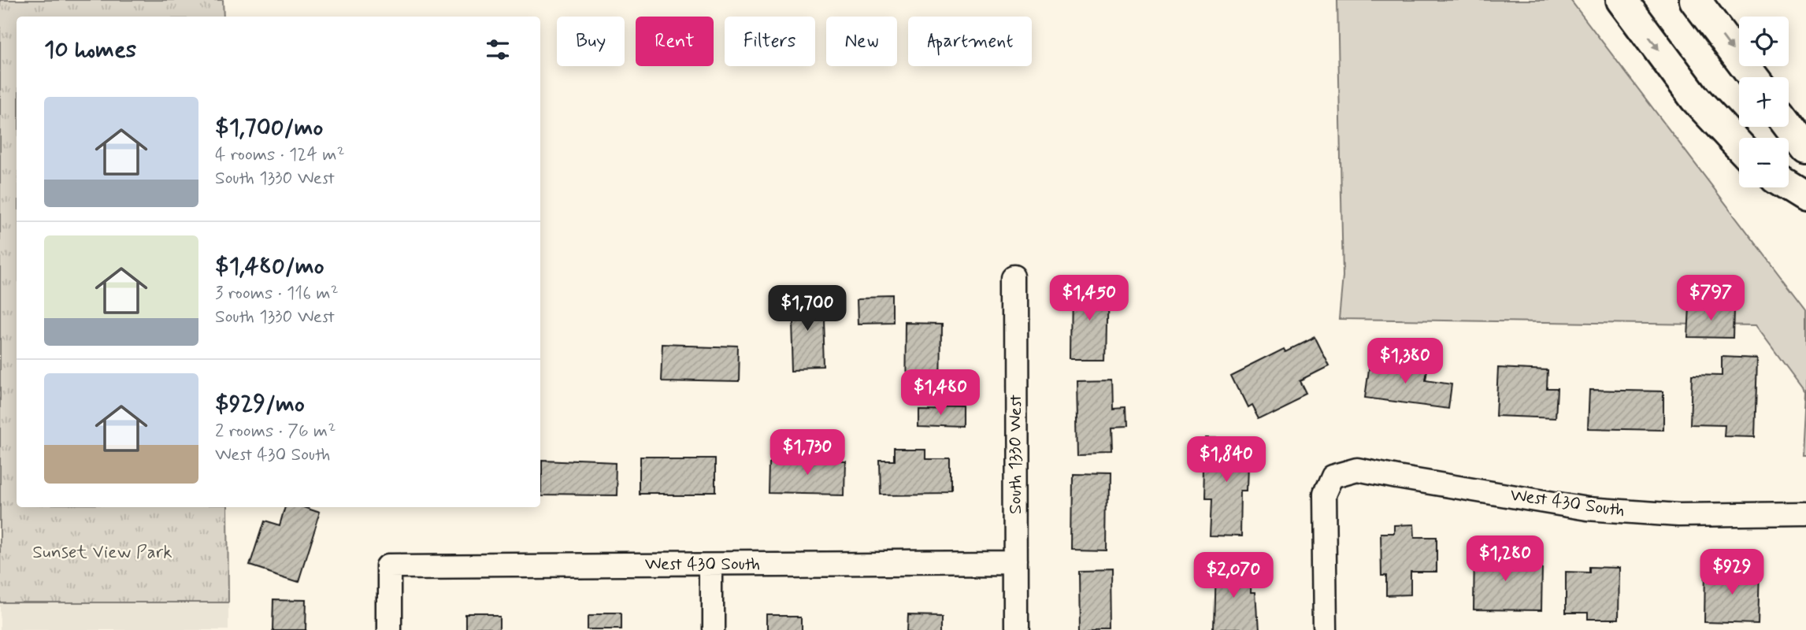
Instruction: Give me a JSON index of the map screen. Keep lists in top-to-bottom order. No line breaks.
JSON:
{"streets":{"street":["South 1330 West","West 430 South"]},"crossings":[["South 1330 West","West 430 South"]],"parks":["Sunset View Park"],"page":{"map_buttons":["+","−"],"chip":["Buy","Rent","Filters","New","Apartment"],"heading":"10 homes","list":[{"name":"$1,700/mo","note":"4 rooms · 124 m² · South 1330 West"},{"name":"$1,480/mo","note":"3 rooms · 116 m² · South 1330 West"},{"name":"$929/mo","note":"2 rooms · 76 m² · West 430 South"}],"price":["$1,450","$797","$1,700","$1,380","$1,480","$1,730","$1,840","$1,280","$929","$2,070"]}}
